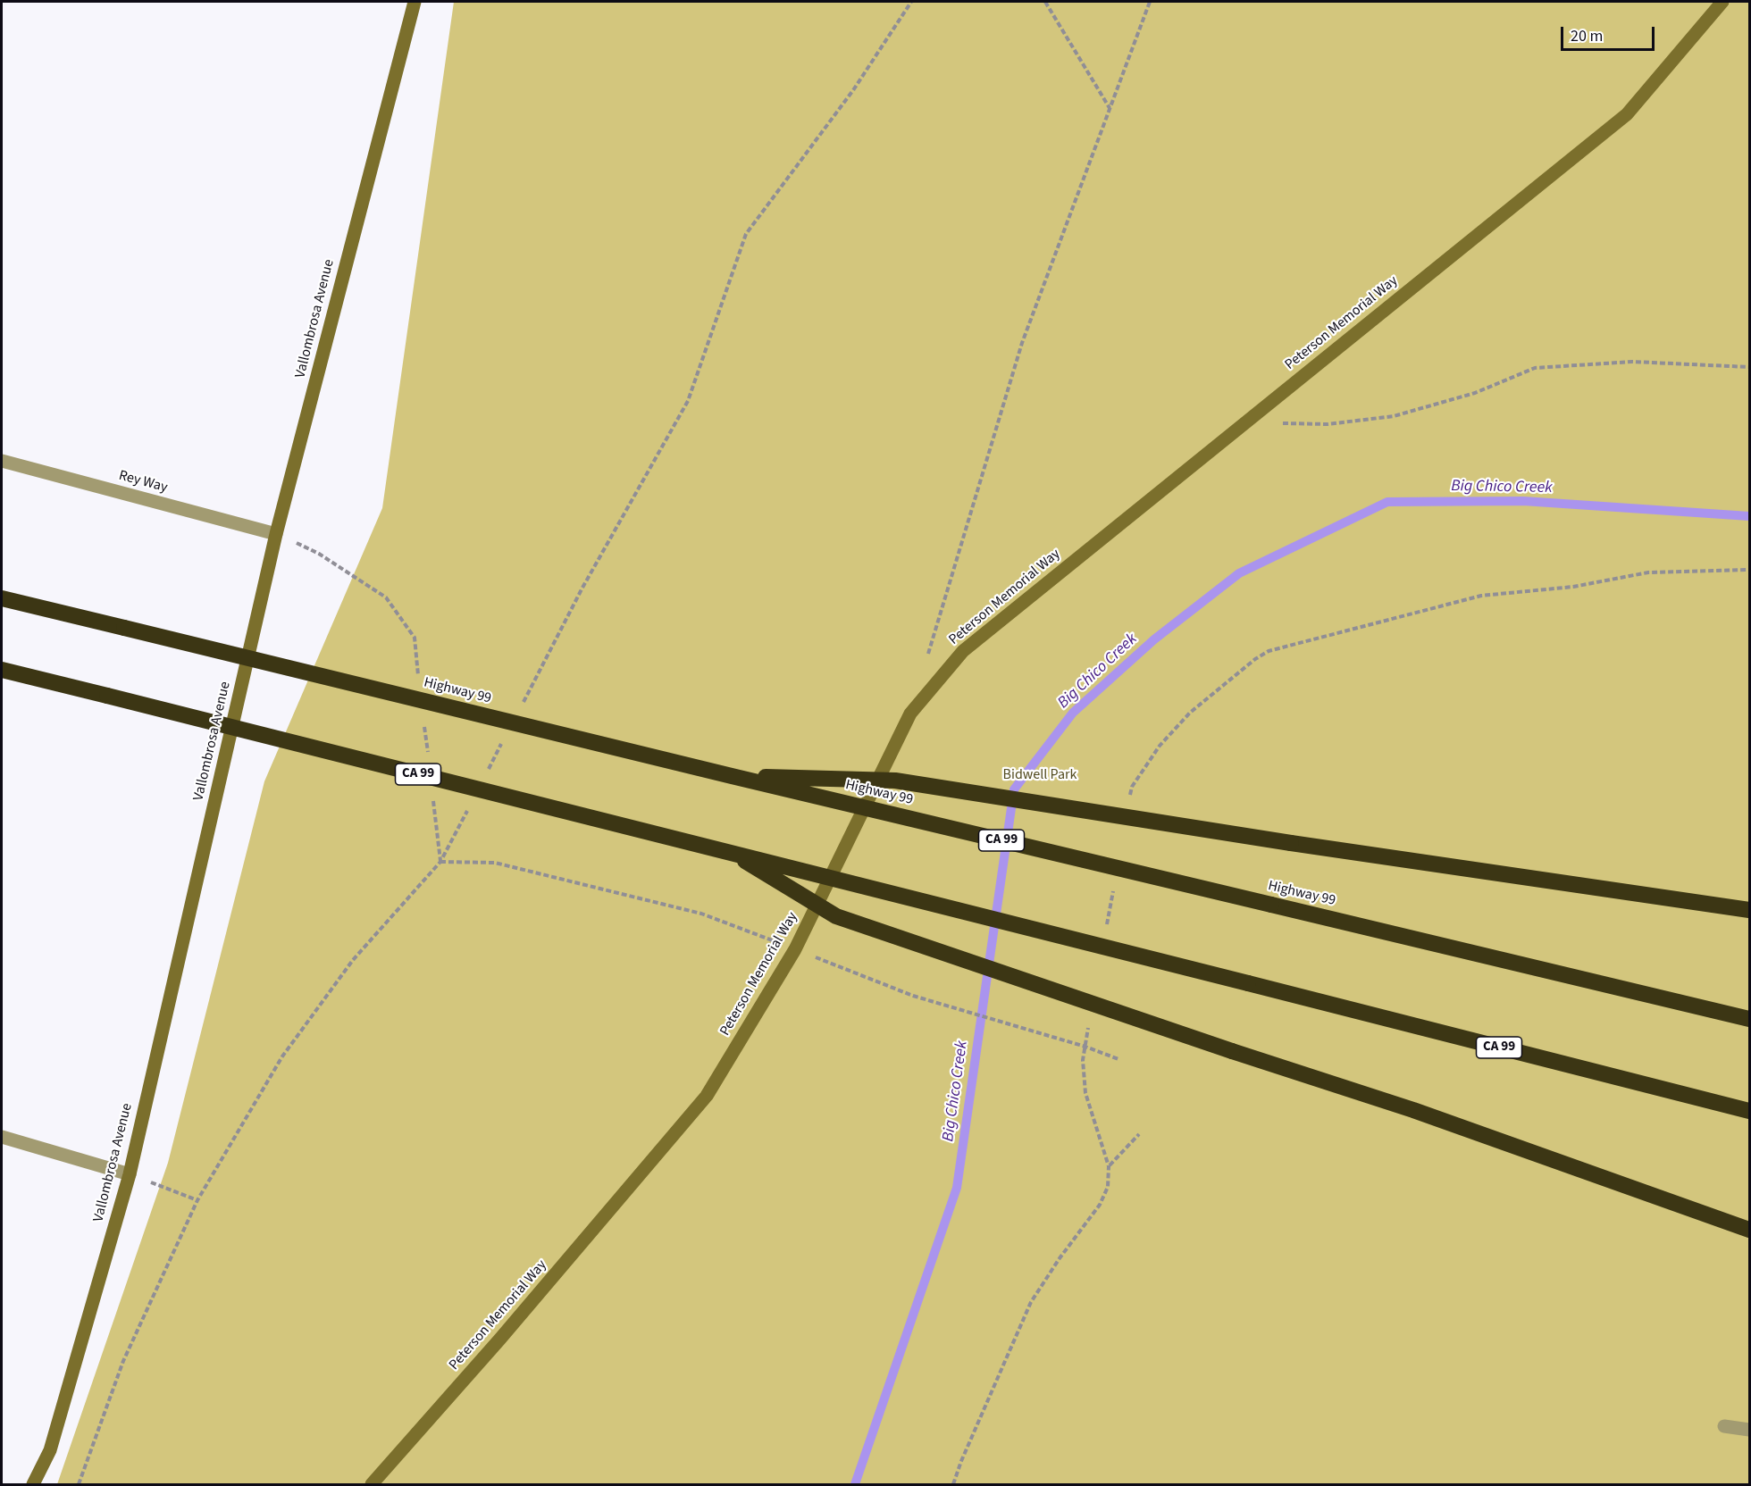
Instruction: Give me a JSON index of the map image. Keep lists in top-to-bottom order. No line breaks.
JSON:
{"streets":{"highway":["Highway 99","CA 99"],"street":["Vallombrosa Avenue","Peterson Memorial Way","Rey Way"]},"crossings":[["Vallombrosa Avenue","Rey Way"]],"water":["Big Chico Creek"],"parks":["Bidwell Park"],"scale_bar":"20 m"}
